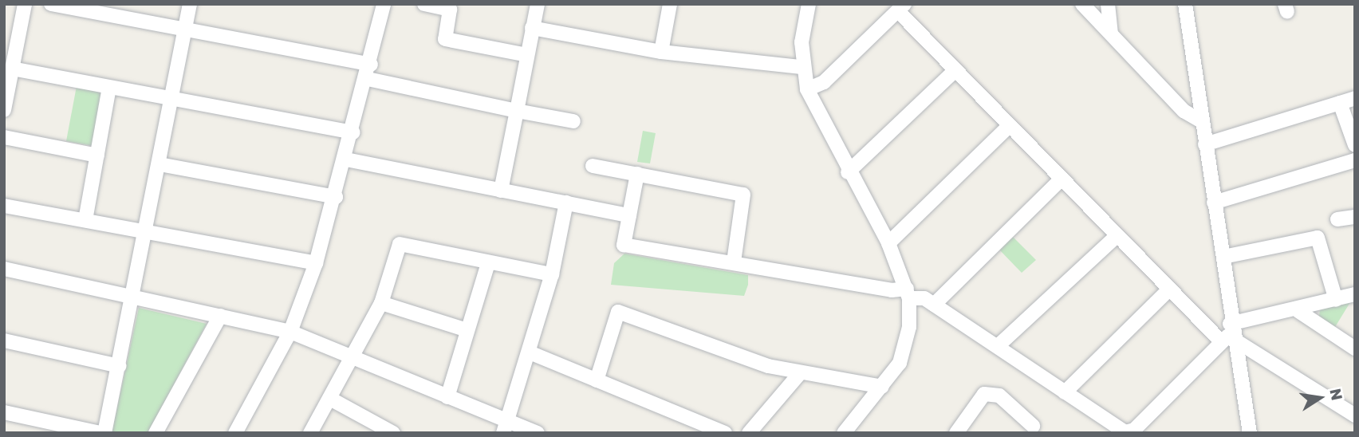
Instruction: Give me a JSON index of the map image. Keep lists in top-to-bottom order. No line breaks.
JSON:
{"north":"right"}
